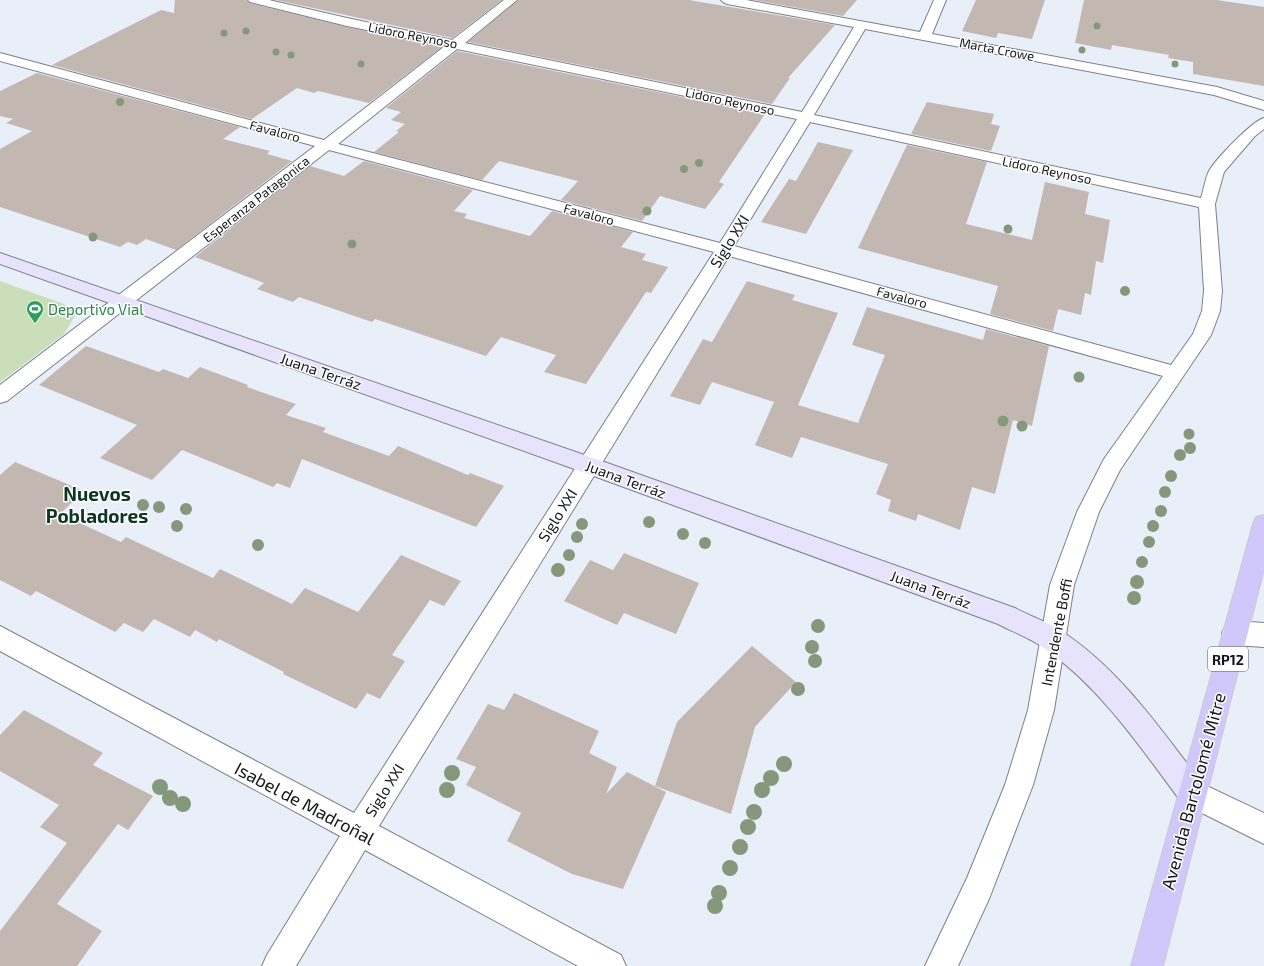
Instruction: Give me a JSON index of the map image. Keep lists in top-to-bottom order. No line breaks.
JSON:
{"streets":{"main road":["RP12","Avenida Bartolomé Mitre"],"street":["Lidoro Reynoso","Marta Crowe","Favaloro","Esperanza Patagonica","Siglo XXI","Juana Terráz","Intendente Boffi","Isabel de Madroñal"]},"crossings":[["Lidoro Reynoso","Esperanza Patagonica"],["Lidoro Reynoso","Siglo XXI"],["Lidoro Reynoso","Intendente Boffi"],["Marta Crowe","Siglo XXI"],["Favaloro","Esperanza Patagonica"],["Favaloro","Siglo XXI"],["Favaloro","Intendente Boffi"],["Esperanza Patagonica","Juana Terráz"],["Siglo XXI","Juana Terráz"],["Siglo XXI","Isabel de Madroñal"],["Juana Terráz","Intendente Boffi"],["Juana Terráz","Avenida Bartolomé Mitre"]],"districts":["Nuevos Pobladores"],"places":{"sports":["Deportivo Vial"]}}
